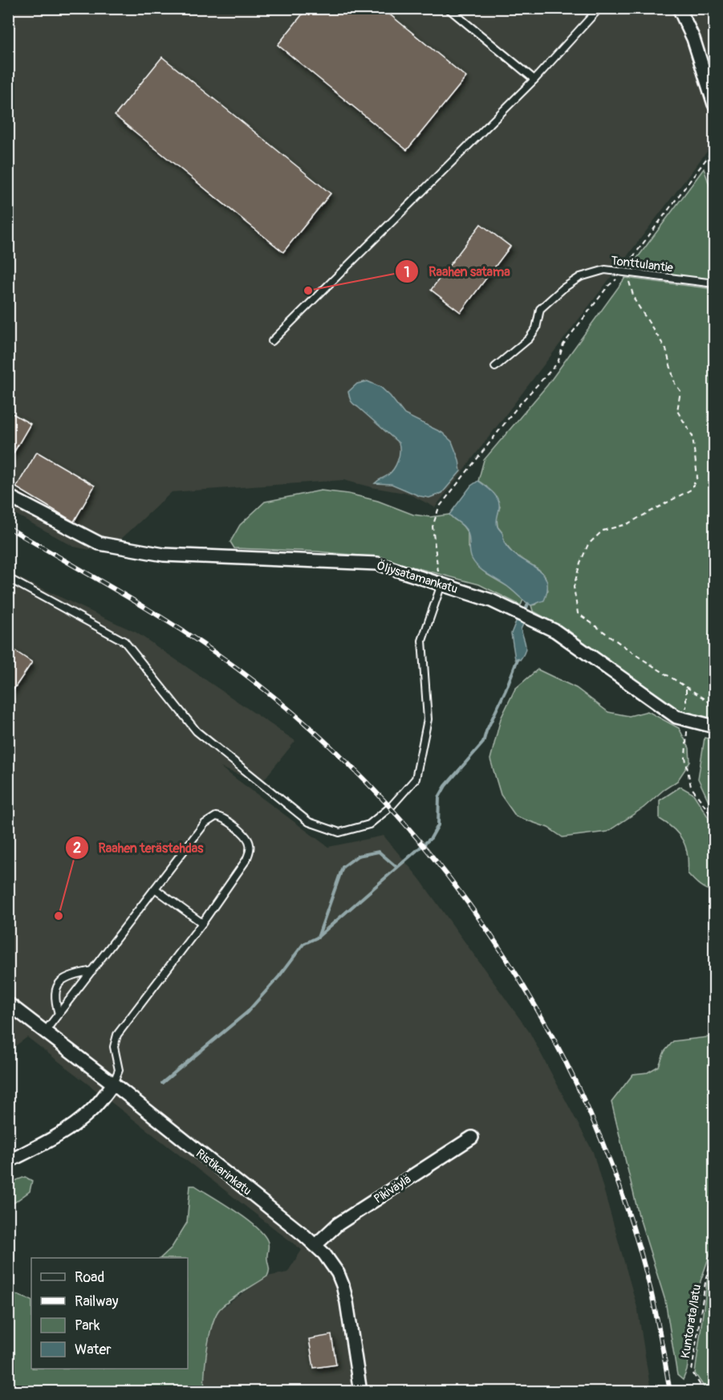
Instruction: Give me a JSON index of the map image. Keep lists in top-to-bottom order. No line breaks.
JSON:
{"streets":{"street":["Öljysatamankatu","Ristikarinkatu","Pikiväylä"],"lane":["Tonttulantie"],"path":["Kuntorata/latu"]},"crossings":[["Ristikarinkatu","Pikiväylä"]],"places":["Raahen satama","Raahen terästehdas"],"legend":["Road","Railway","Park","Water"]}
